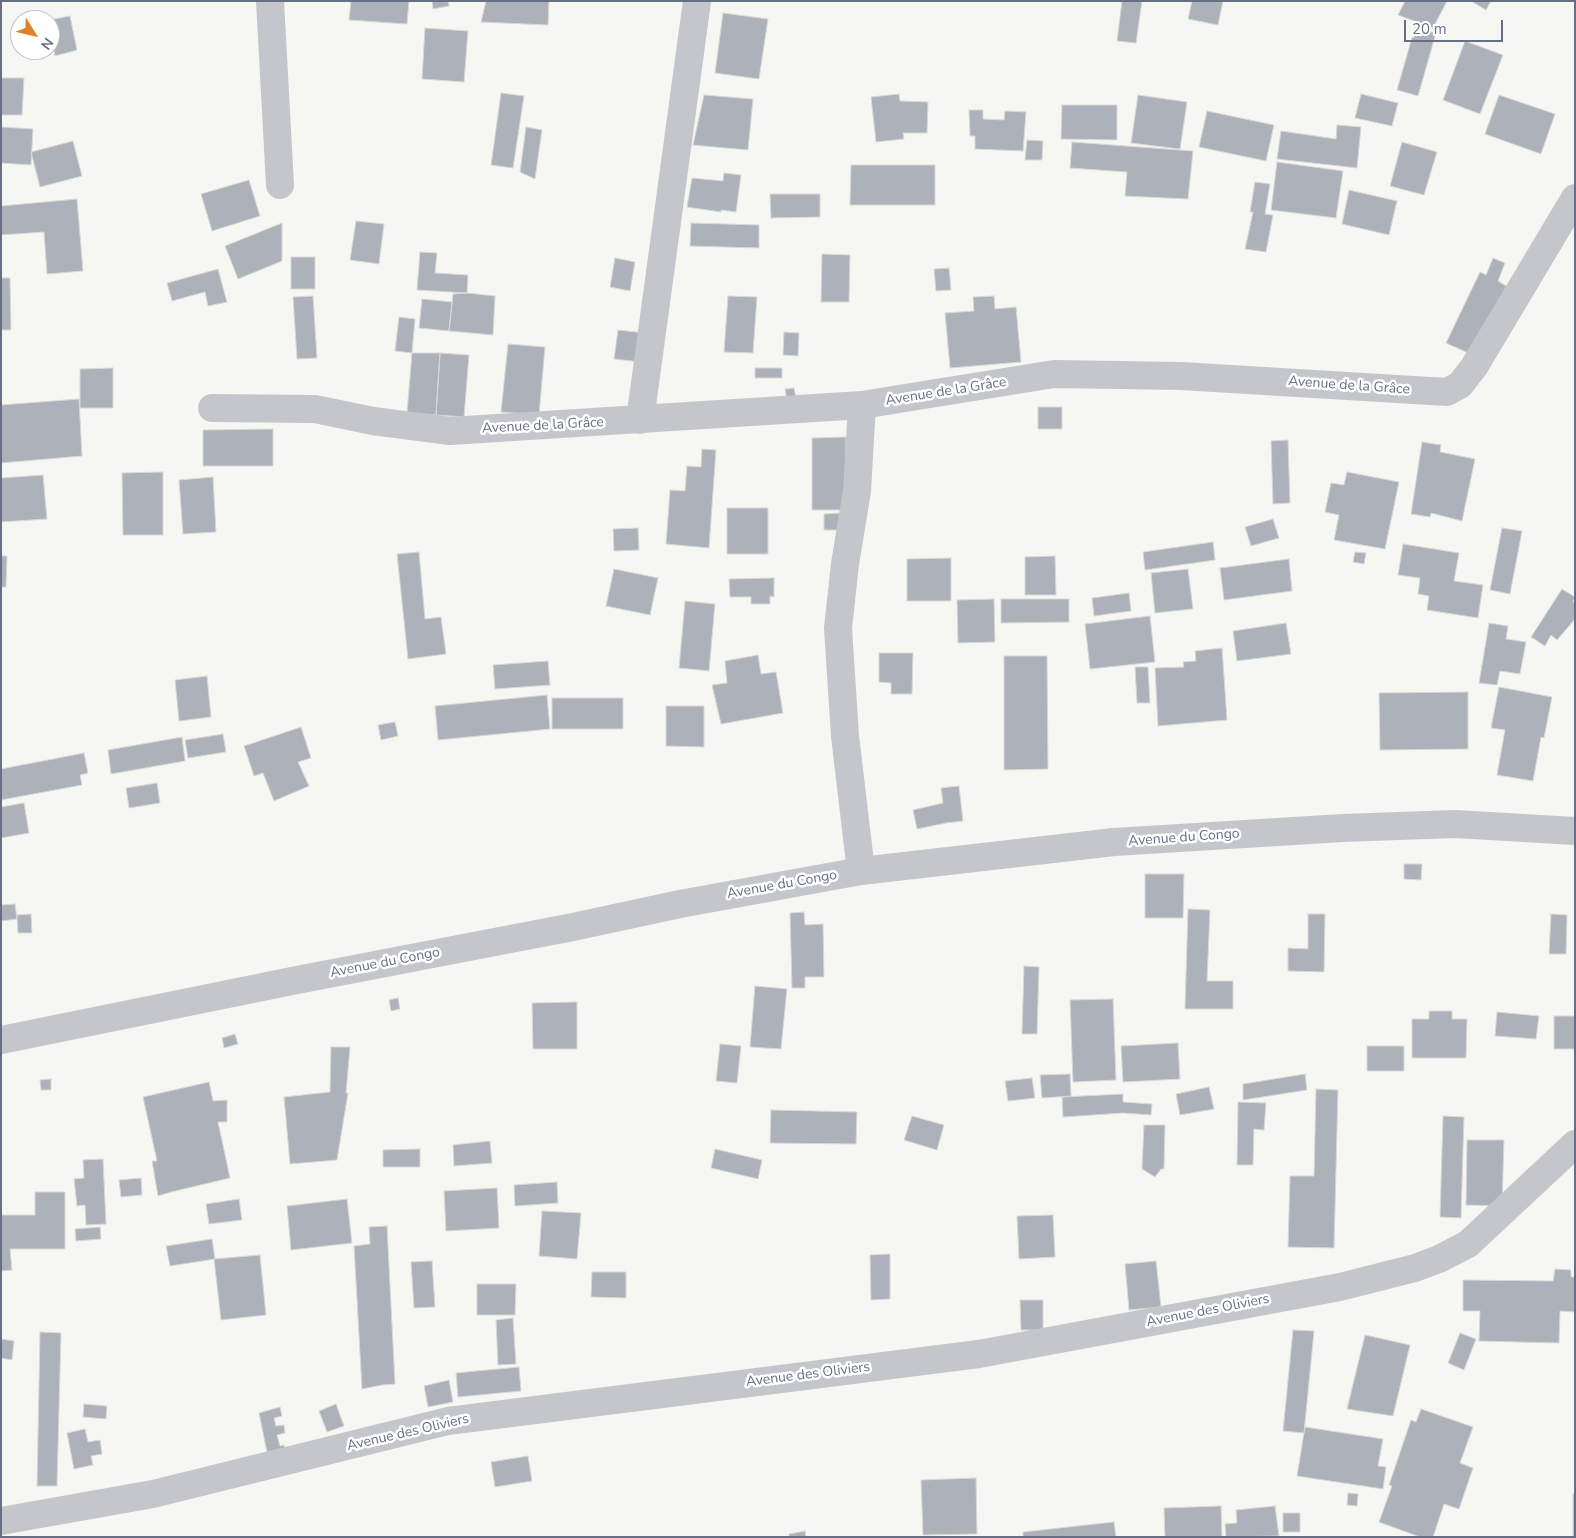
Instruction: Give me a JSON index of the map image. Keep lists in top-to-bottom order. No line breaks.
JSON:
{"streets":{"street":["Avenue de la Grâce","Avenue du Congo","Avenue des Oliviers"]},"scale_bar":"20 m","north":"bottom right"}
